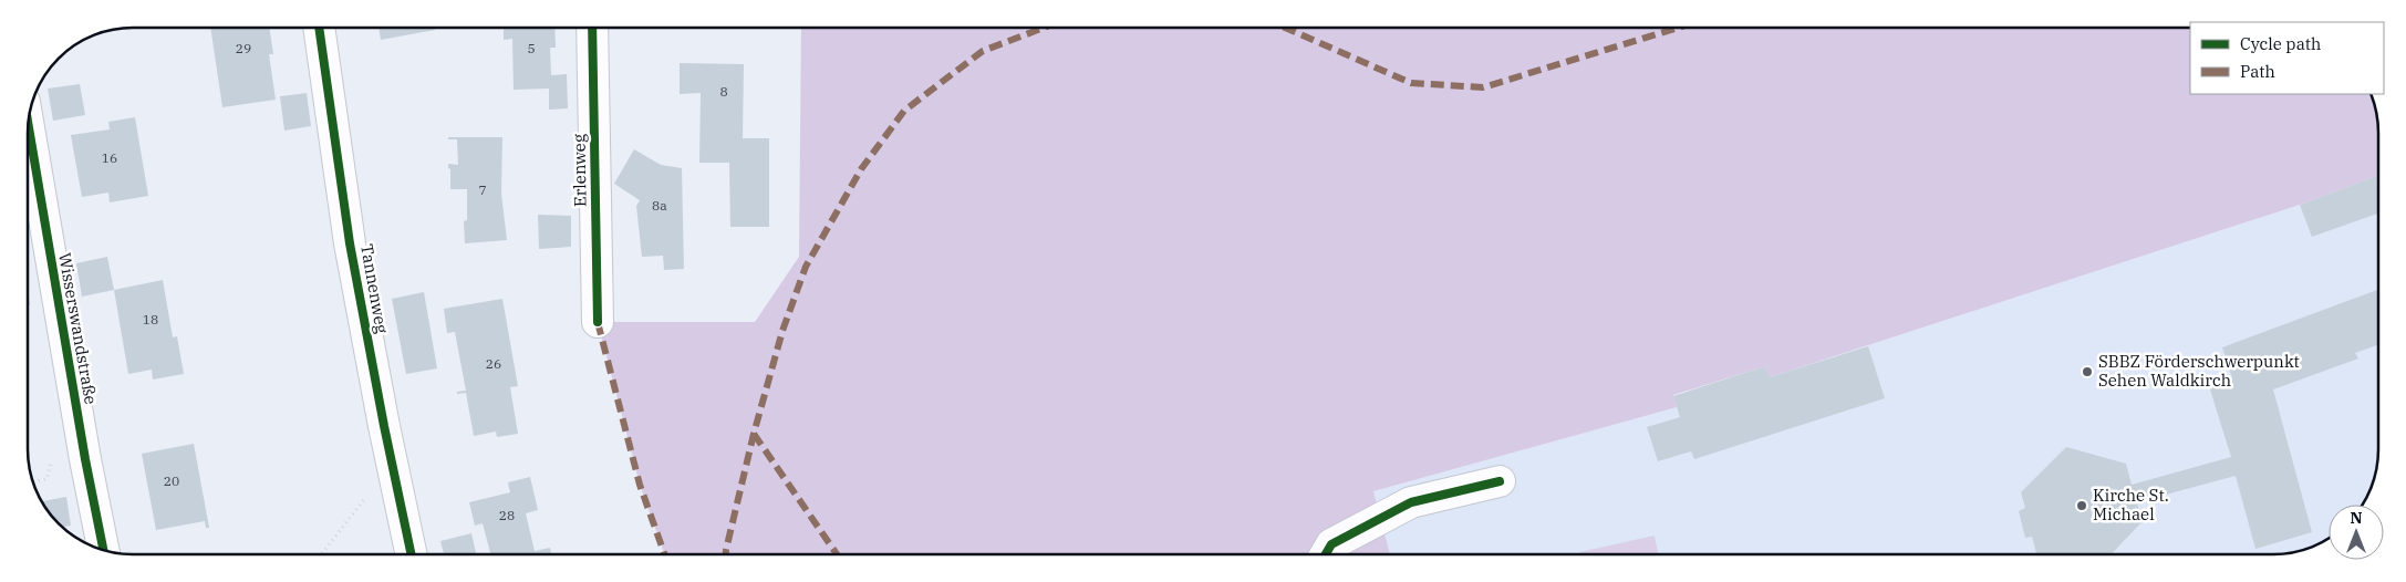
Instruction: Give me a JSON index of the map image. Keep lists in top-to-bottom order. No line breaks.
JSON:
{"streets":{"street":["Erlenweg","Tannenweg","Wisserswandstraße"]},"places":["SBBZ Förderschwerpunkt Sehen Waldkirch","Kirche St. Michael"],"house_numbers":["29","5","8","16","7","8a","18","26","20","28"],"legend":["Cycle path","Path"],"north":"top"}
